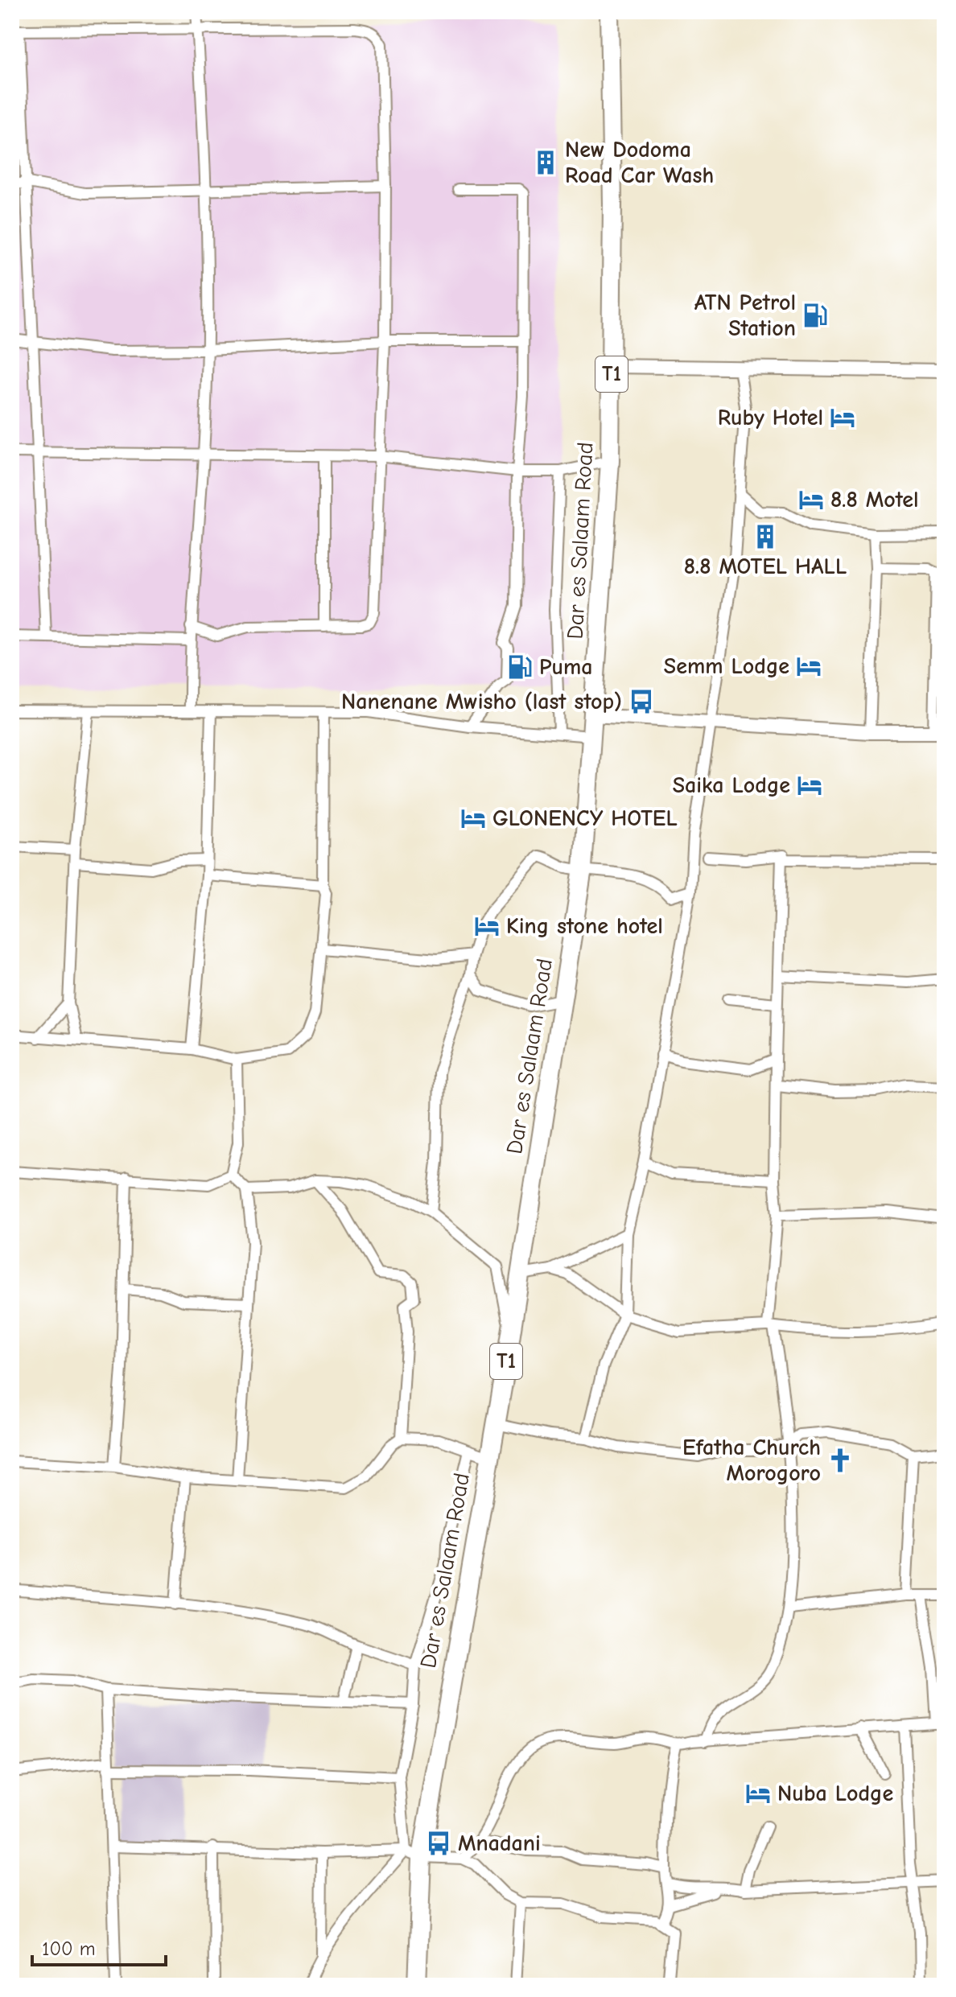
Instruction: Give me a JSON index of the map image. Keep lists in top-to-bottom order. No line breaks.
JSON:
{"streets":{"highway":["T1","Dar es Salaam Road"]},"places":{"building":["New Dodoma Road Car Wash","8.8 MOTEL HALL"],"fuel station":["ATN Petrol Station","Puma"],"hotel":["Ruby Hotel","8.8 Motel","Semm Lodge","Saika Lodge","GLONENCY HOTEL","King stone hotel","Nuba Lodge"],"bus stop":["Nanenane Mwisho (last stop)","Mnadani"],"church":["Efatha Church Morogoro"]},"scale_bar":"100 m"}
